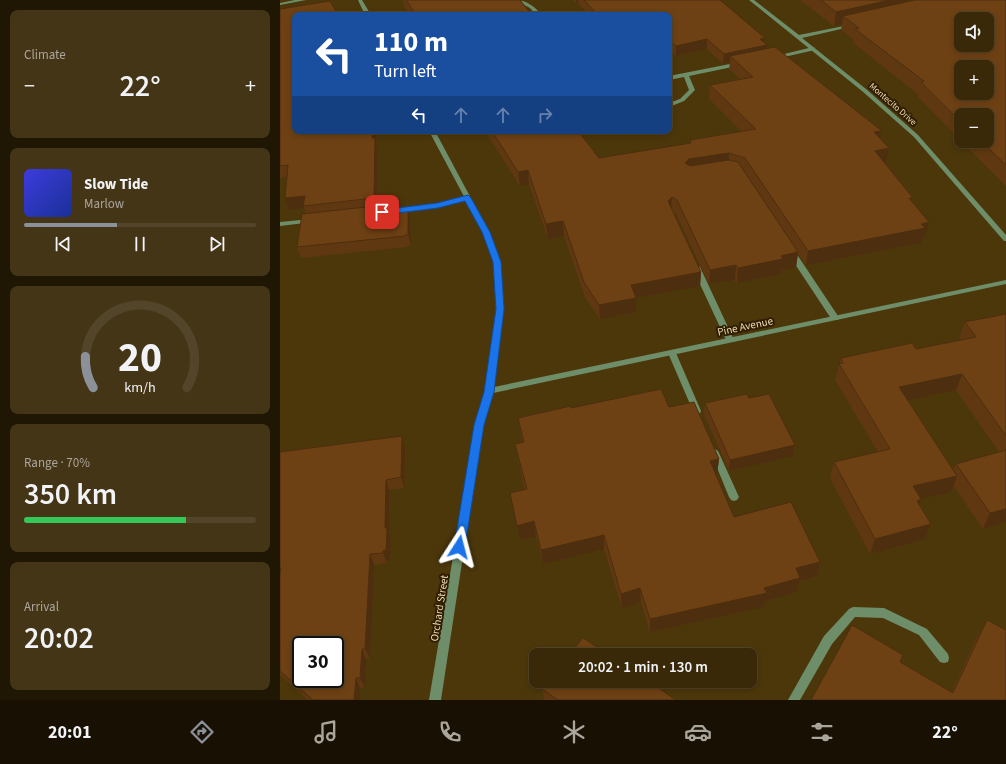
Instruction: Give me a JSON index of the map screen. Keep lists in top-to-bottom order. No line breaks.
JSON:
{"streets":{"street":["Montecito Drive","Pine Avenue","Orchard Street"]},"crossings":[["Pine Avenue","Orchard Street"]],"page":{"tile":["Climate",["Range · 70%","350 km"],["Arrival","20:02"]],"map_buttons":["+","−"],"turn":["110 m","Turn left"],"heat":["−","22°","+"],"song":["Slow Tide","Marlow"],"limit":"30","trip":"20:02 · 1 min · 130 m","tabs":["20:01","22°"],"gauge":["20","km/h"]}}
